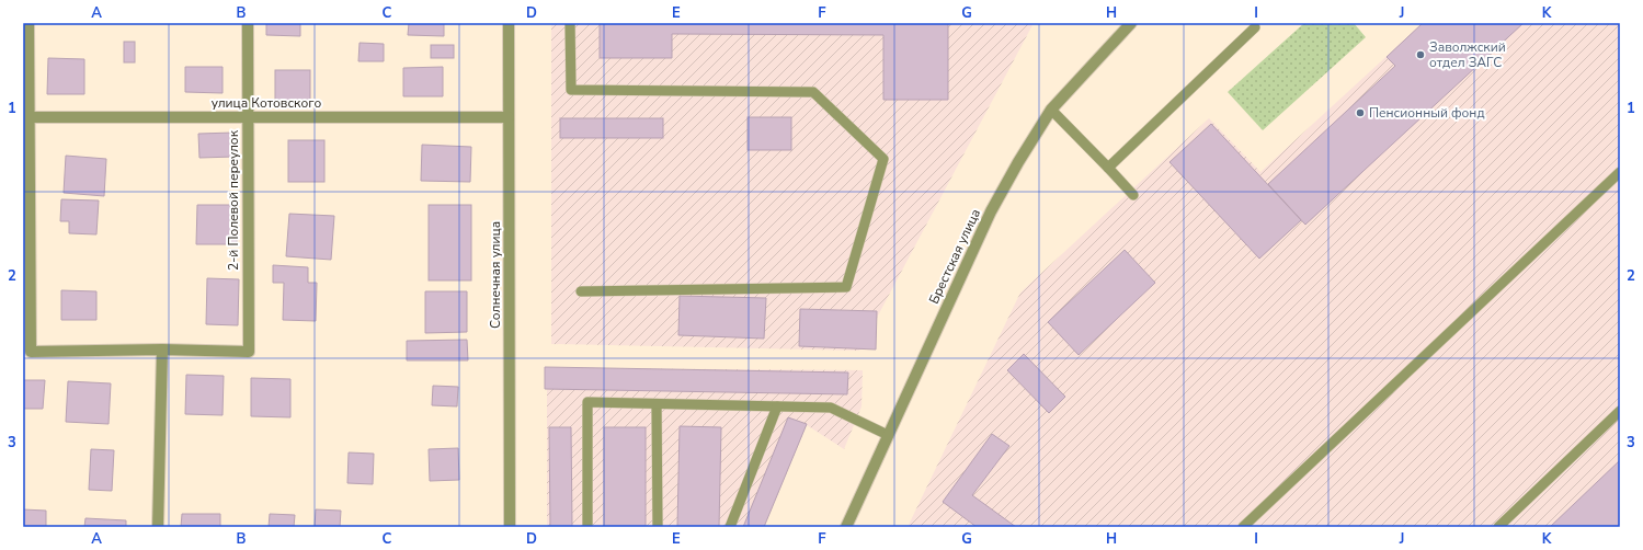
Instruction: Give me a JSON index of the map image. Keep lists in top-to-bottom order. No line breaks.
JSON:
{"streets":{"street":["улица Котовского","2-й Полевой переулок","Брестская улица","Солнечная улица"]},"crossings":[["улица Котовского","2-й Полевой переулок"],["улица Котовского","Солнечная улица"]],"places":["Заволжский отдел ЗАГС","Пенсионный фонд"],"grid":{"columns":["A","B","C","D","E","F","G","H","I","J","K"],"rows":["1","2","3"]}}
